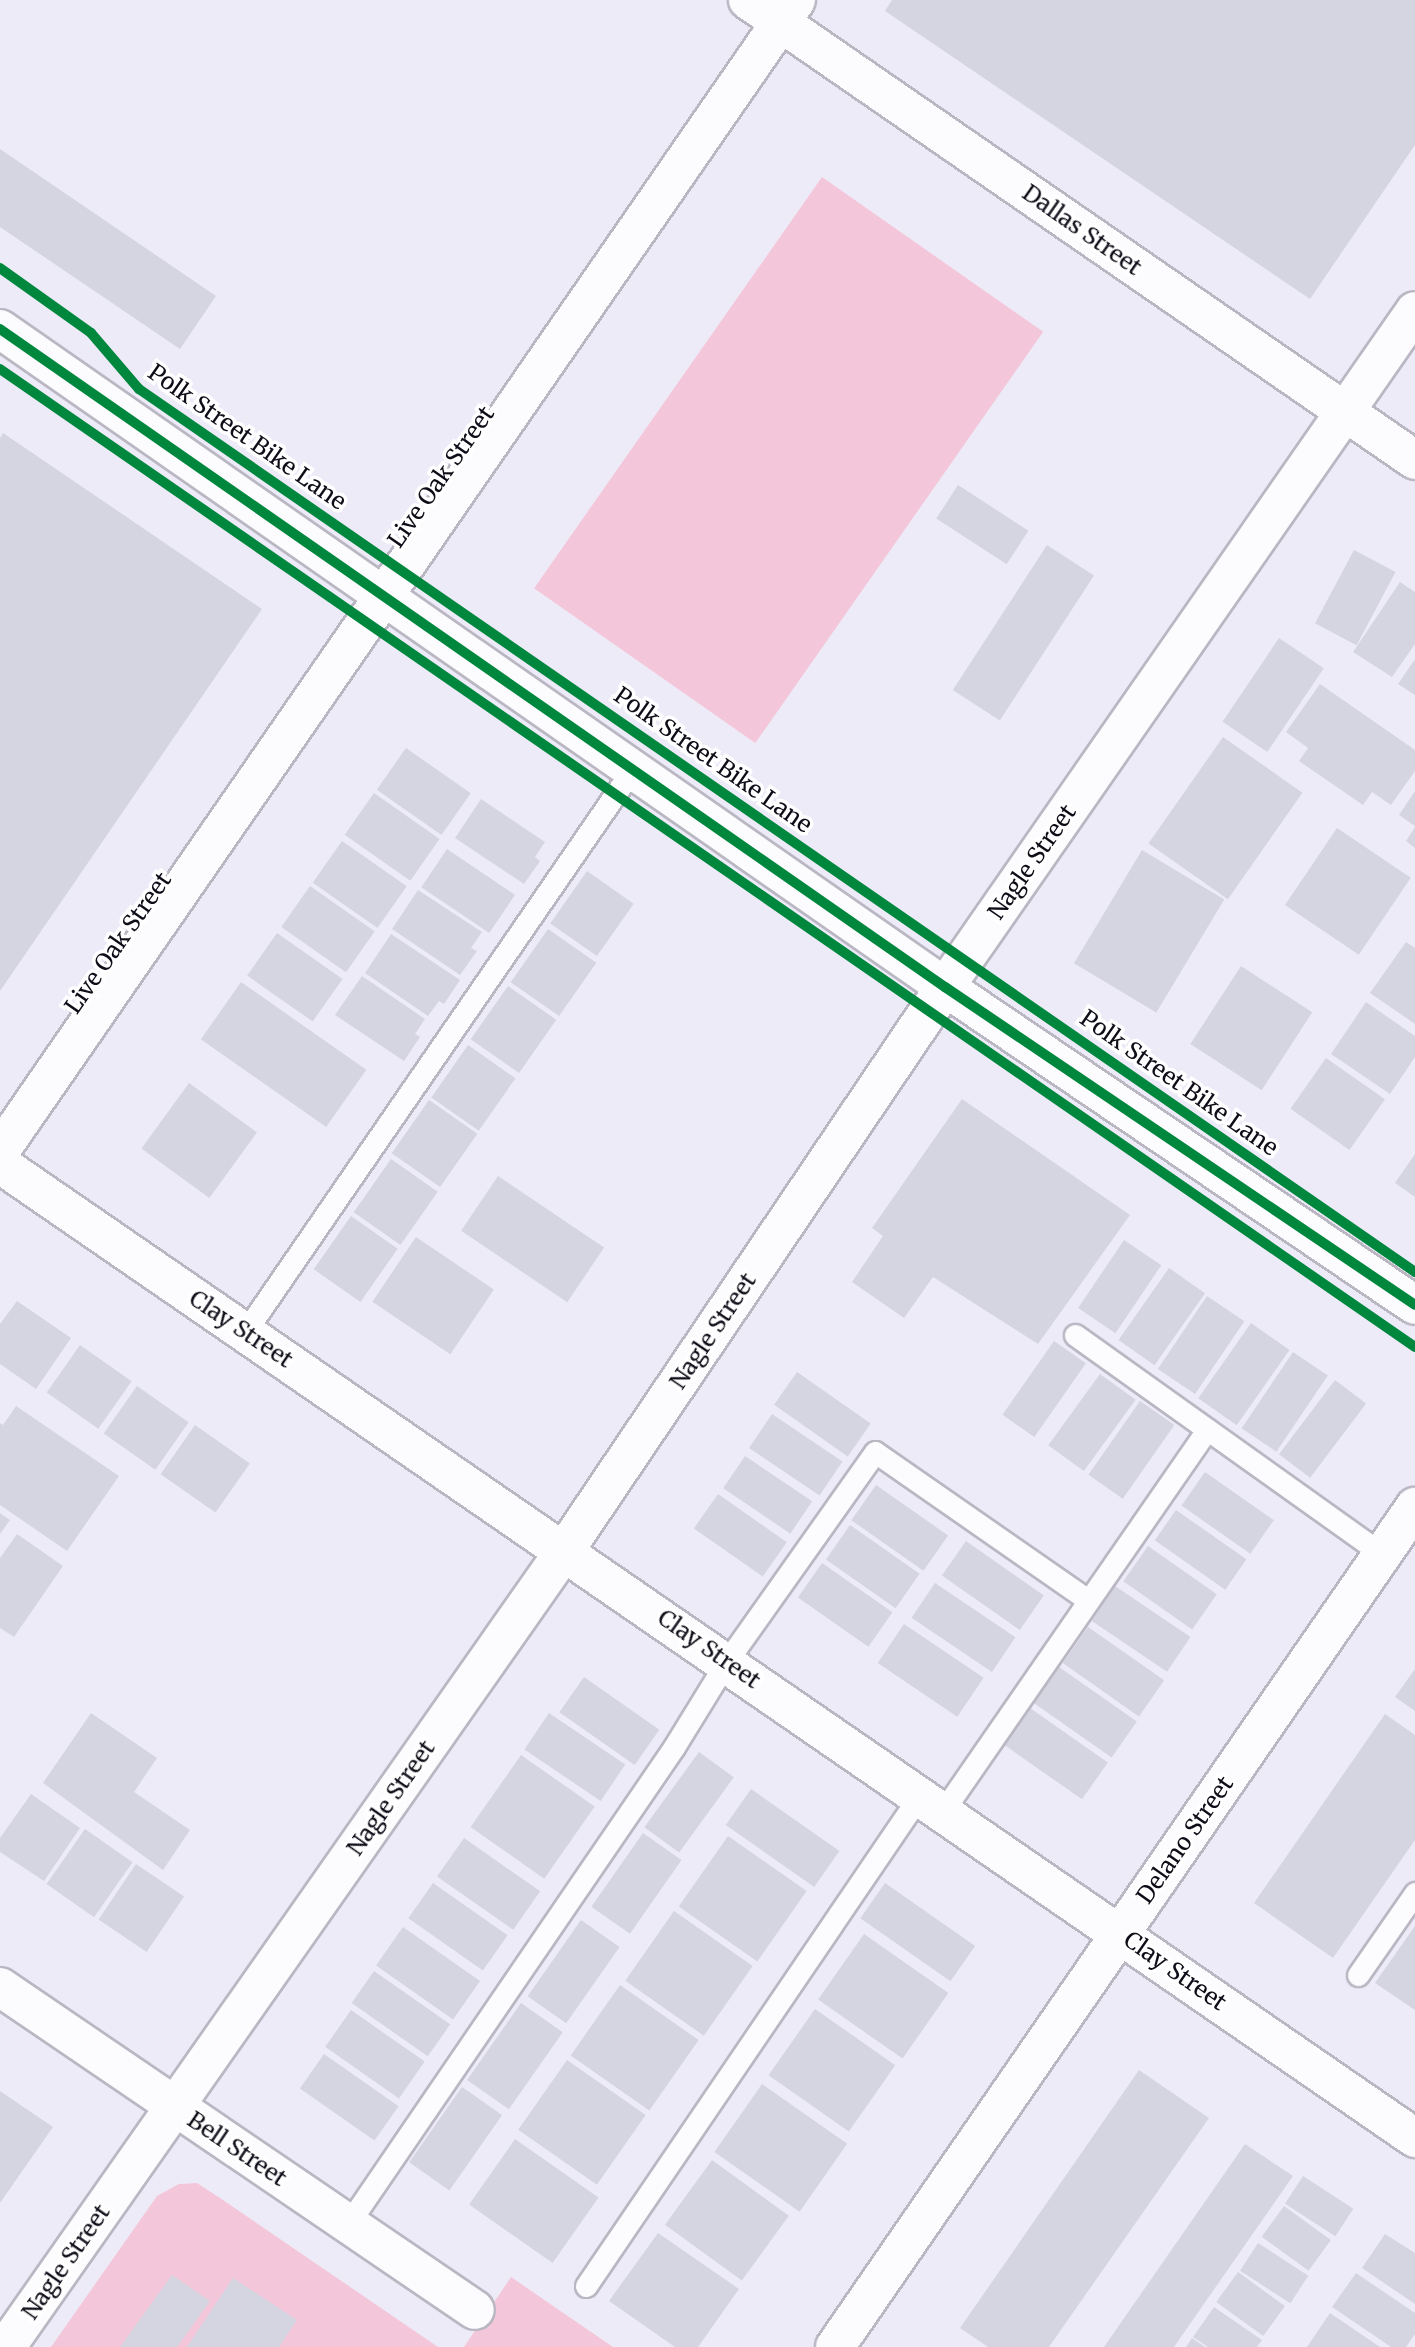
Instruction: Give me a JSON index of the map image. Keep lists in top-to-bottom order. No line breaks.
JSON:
{"streets":{"street":["Dallas Street","Live Oak Street","Nagle Street","Clay Street","Delano Street","Bell Street"],"cycle path":["Polk Street Bike Lane"]},"crossings":[["Dallas Street","Live Oak Street"],["Dallas Street","Nagle Street"],["Nagle Street","Clay Street"],["Nagle Street","Bell Street"],["Clay Street","Delano Street"]]}
